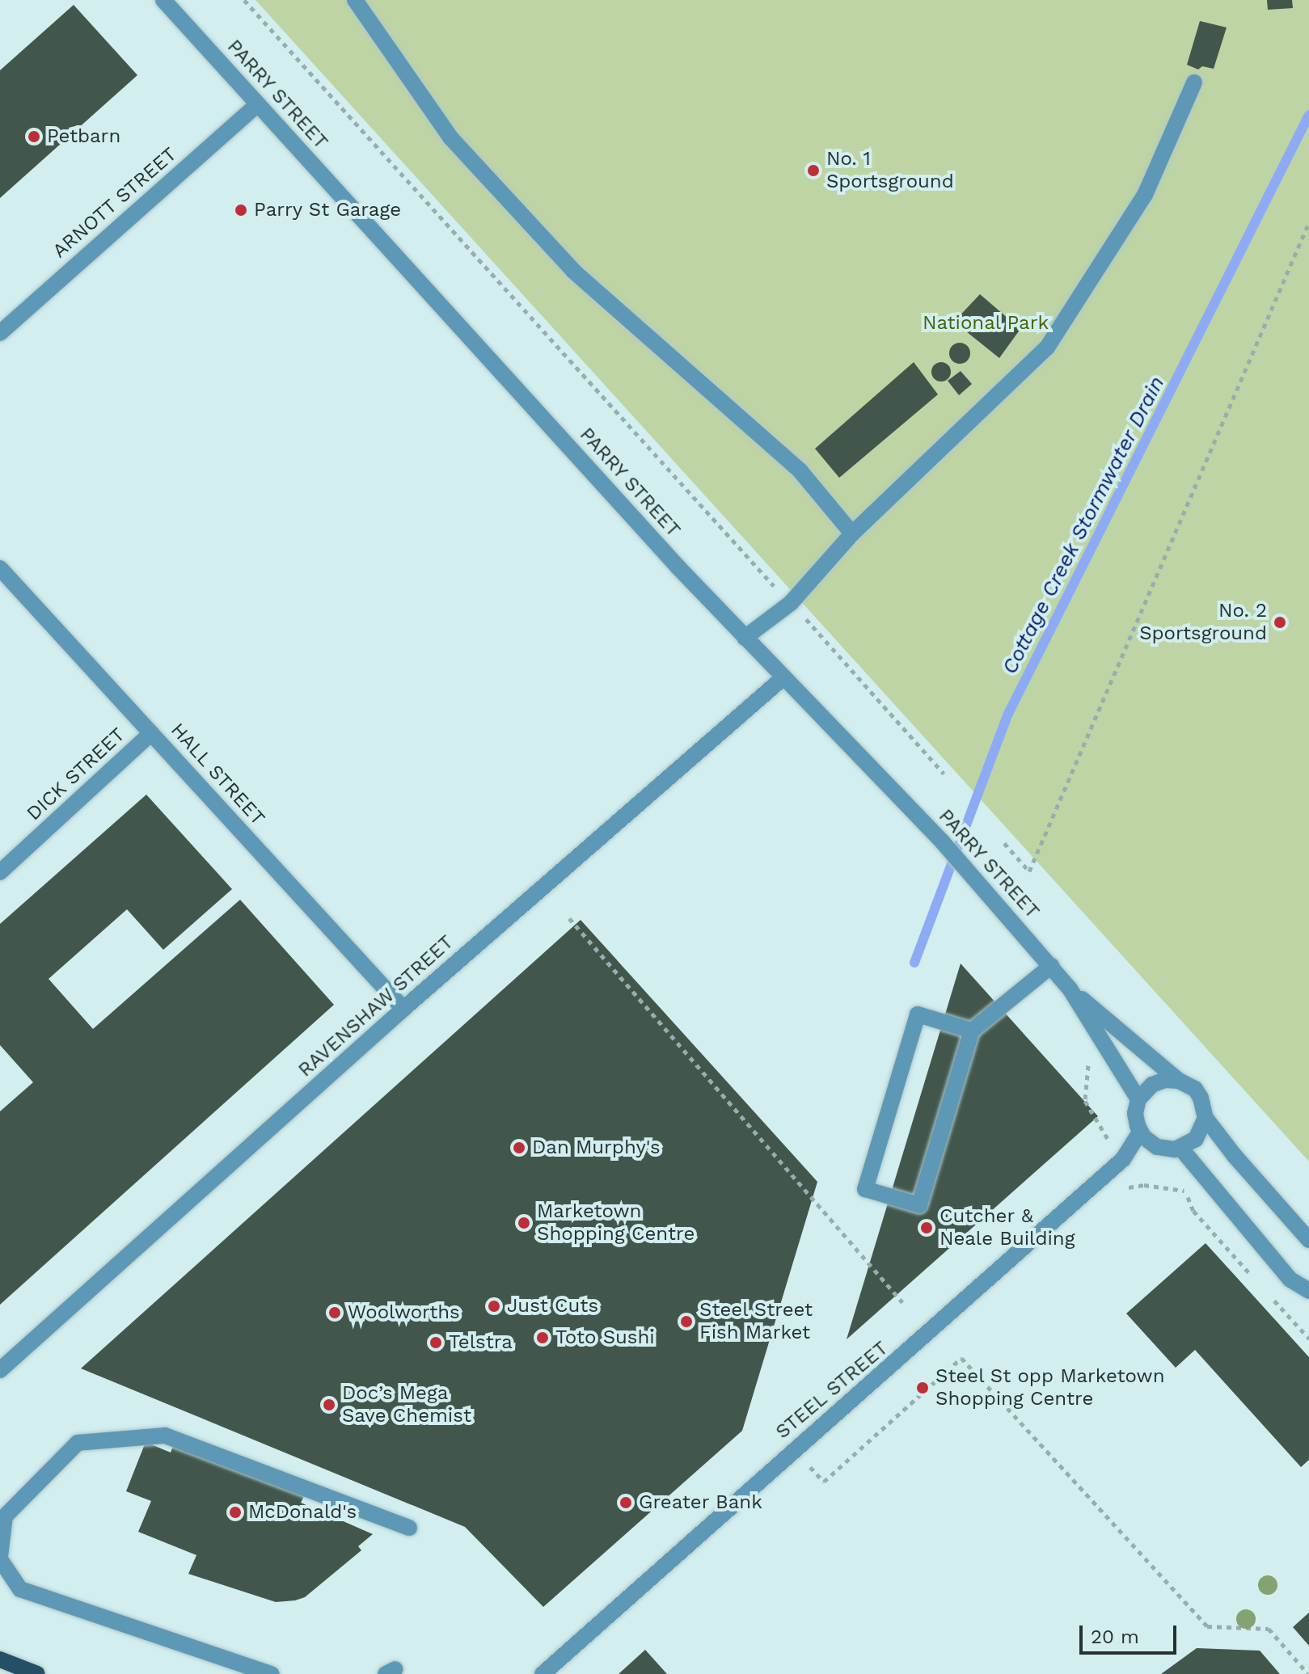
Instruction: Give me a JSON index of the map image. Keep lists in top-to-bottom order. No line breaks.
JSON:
{"streets":{"street":["PARRY STREET","ARNOTT STREET","DICK STREET","HALL STREET","RAVENSHAW STREET","STEEL STREET"]},"crossings":[["PARRY STREET","ARNOTT STREET"],["PARRY STREET","RAVENSHAW STREET"],["PARRY STREET","STEEL STREET"],["DICK STREET","HALL STREET"],["HALL STREET","RAVENSHAW STREET"]],"water":["Cottage Creek Stormwater Drain"],"parks":["National Park"],"places":["Petbarn","No. 1 Sportsground","Parry St Garage","No. 2 Sportsground","Dan Murphy's","Marketown Shopping Centre","Cutcher & Neale Building","Just Cuts","Woolworths","Steel Street Fish Market","Toto Sushi","Telstra","Steel St opp Marketown Shopping Centre","Doc’s Mega Save Chemist","Greater Bank","McDonald's"],"scale_bar":"20 m"}
